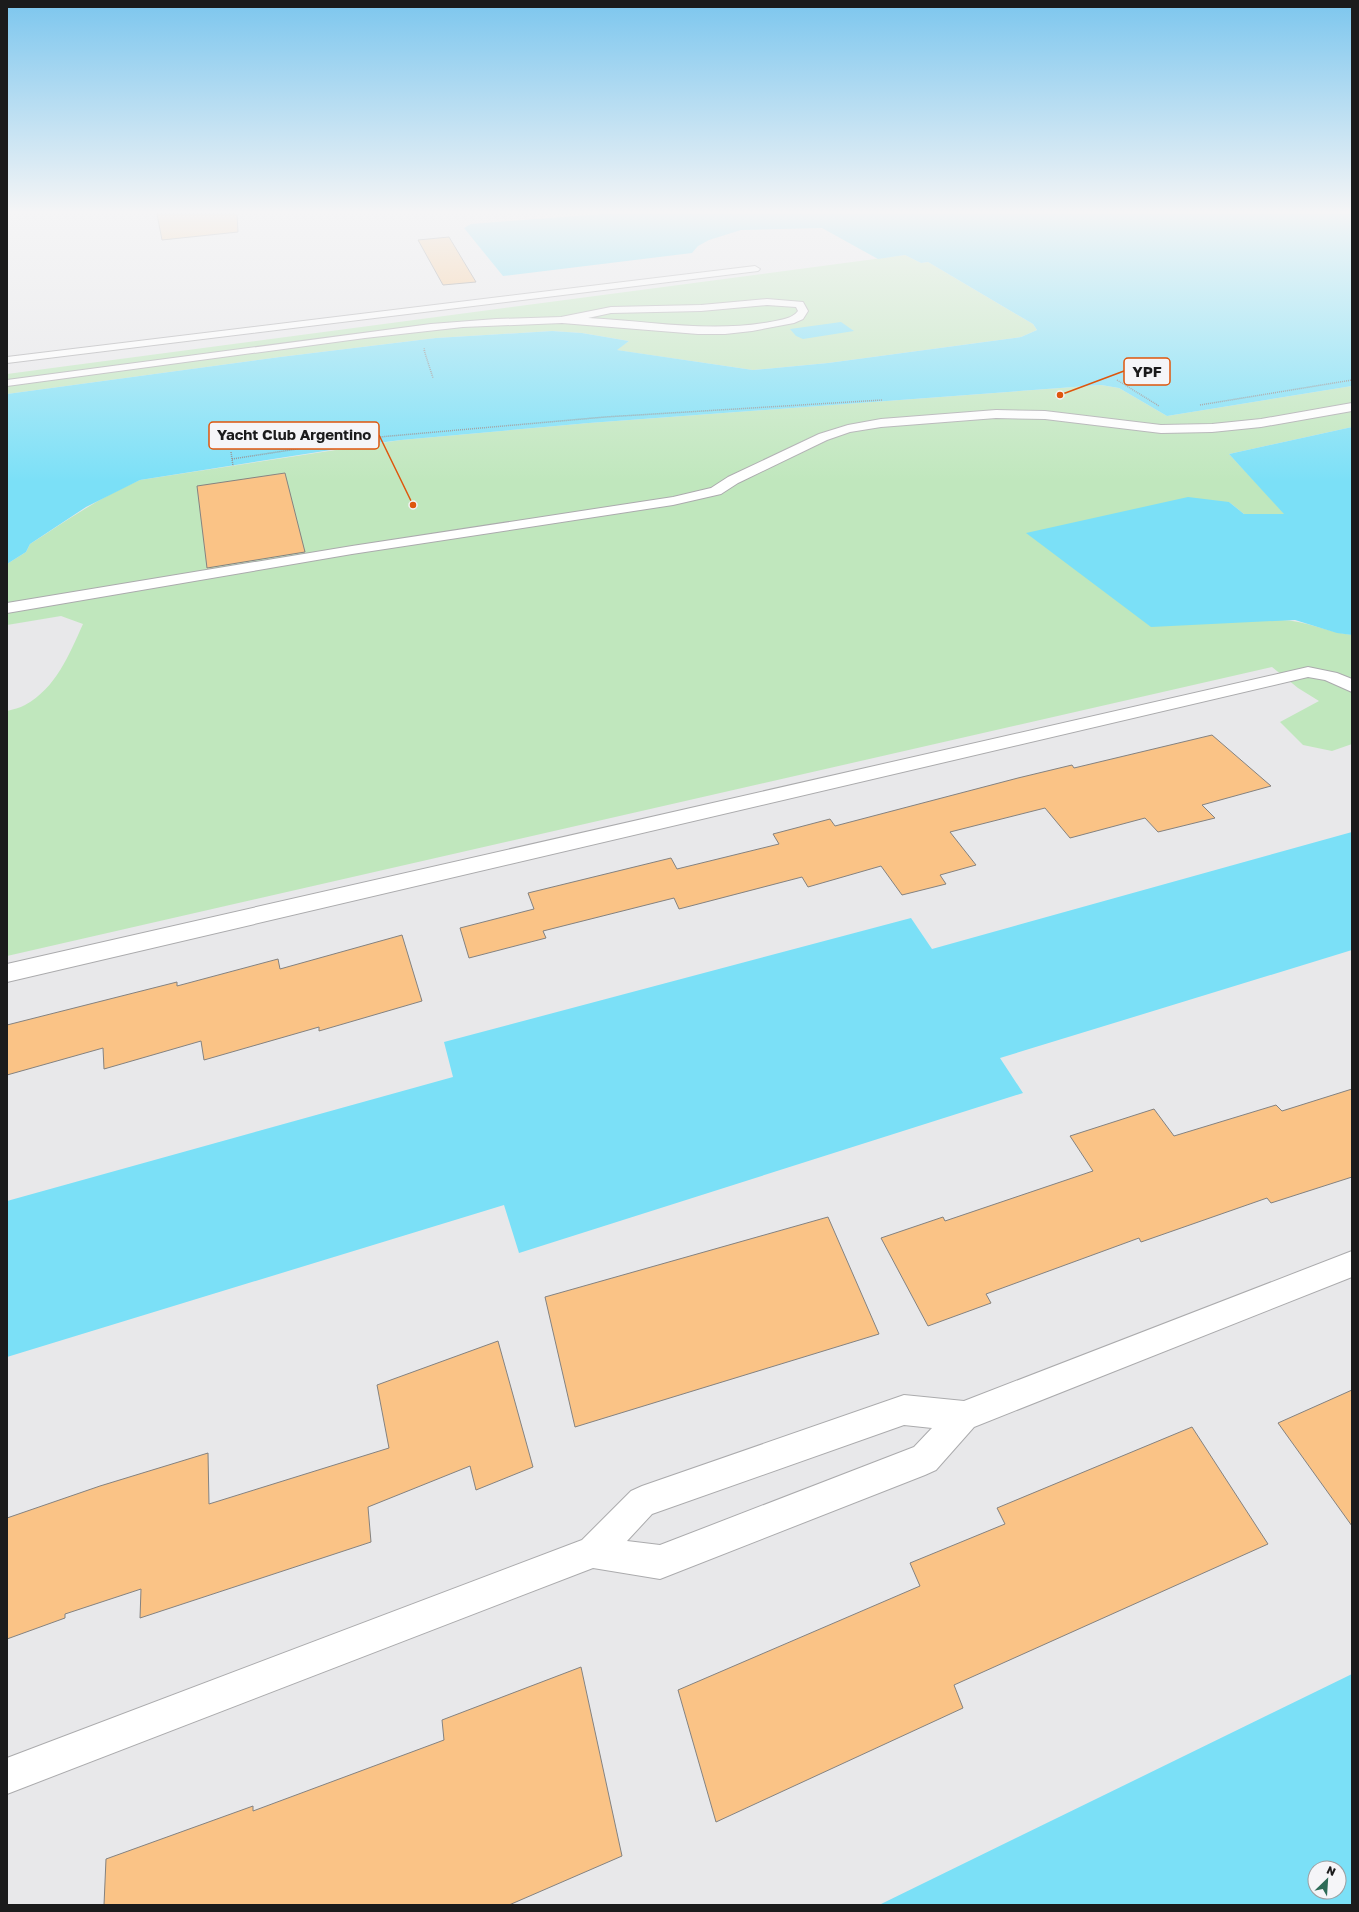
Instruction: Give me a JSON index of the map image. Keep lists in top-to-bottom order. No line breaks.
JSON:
{"places":["YPF","Yacht Club Argentino"],"north":"top right"}
